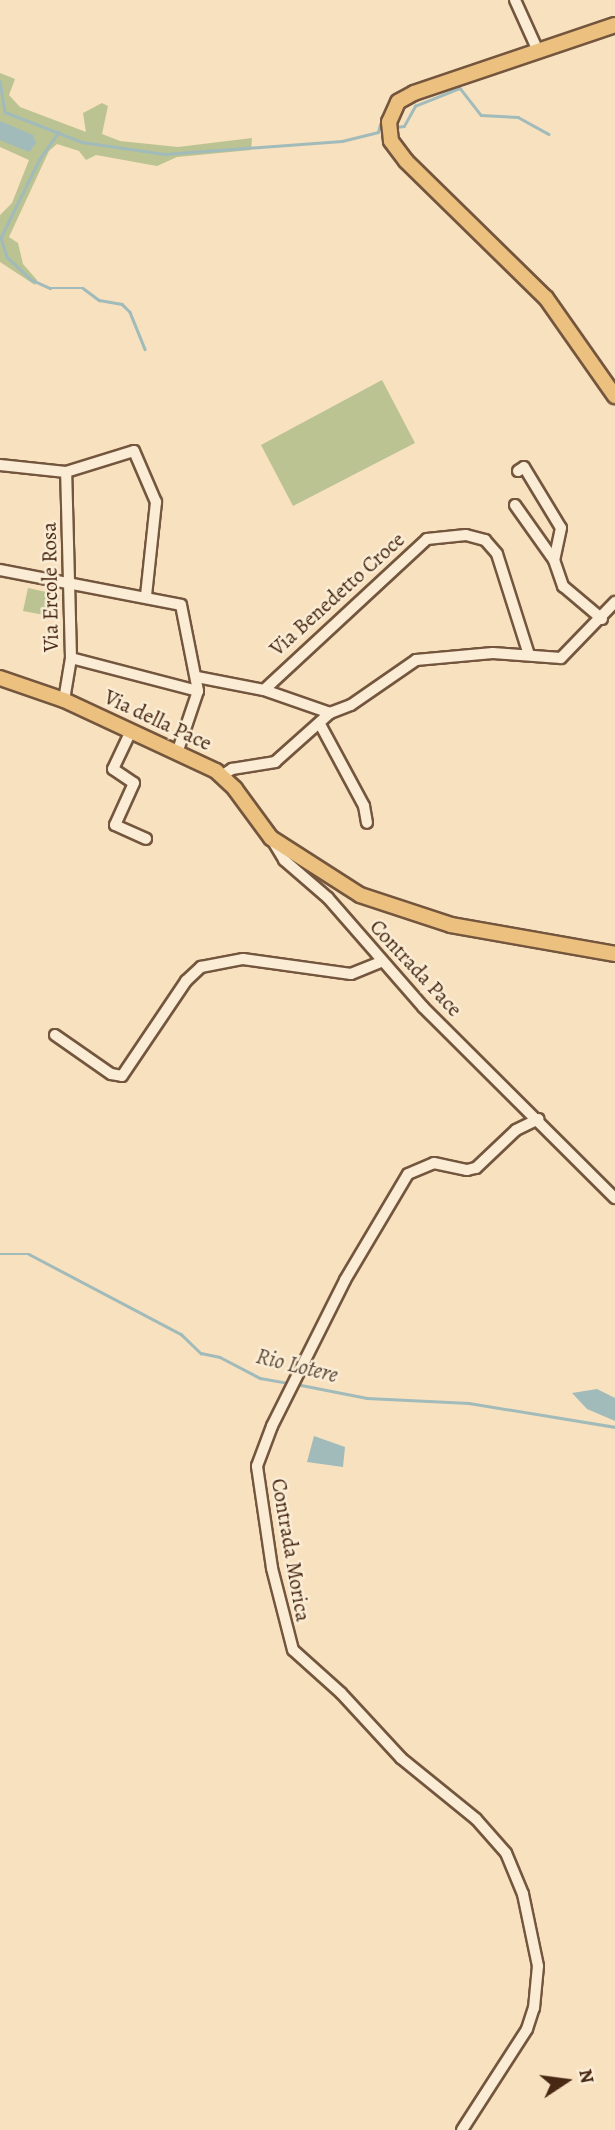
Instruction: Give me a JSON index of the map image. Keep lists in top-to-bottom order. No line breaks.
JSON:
{"streets":{"main road":["Via della Pace"],"street":["Via Ercole Rosa","Via Benedetto Croce","Contrada Pace","Contrada Morica"]},"crossings":[["Via Ercole Rosa","Via della Pace"],["Via della Pace","Contrada Pace"],["Contrada Pace","Contrada Morica"]],"water":["Rio Lotere"],"north":"right"}
